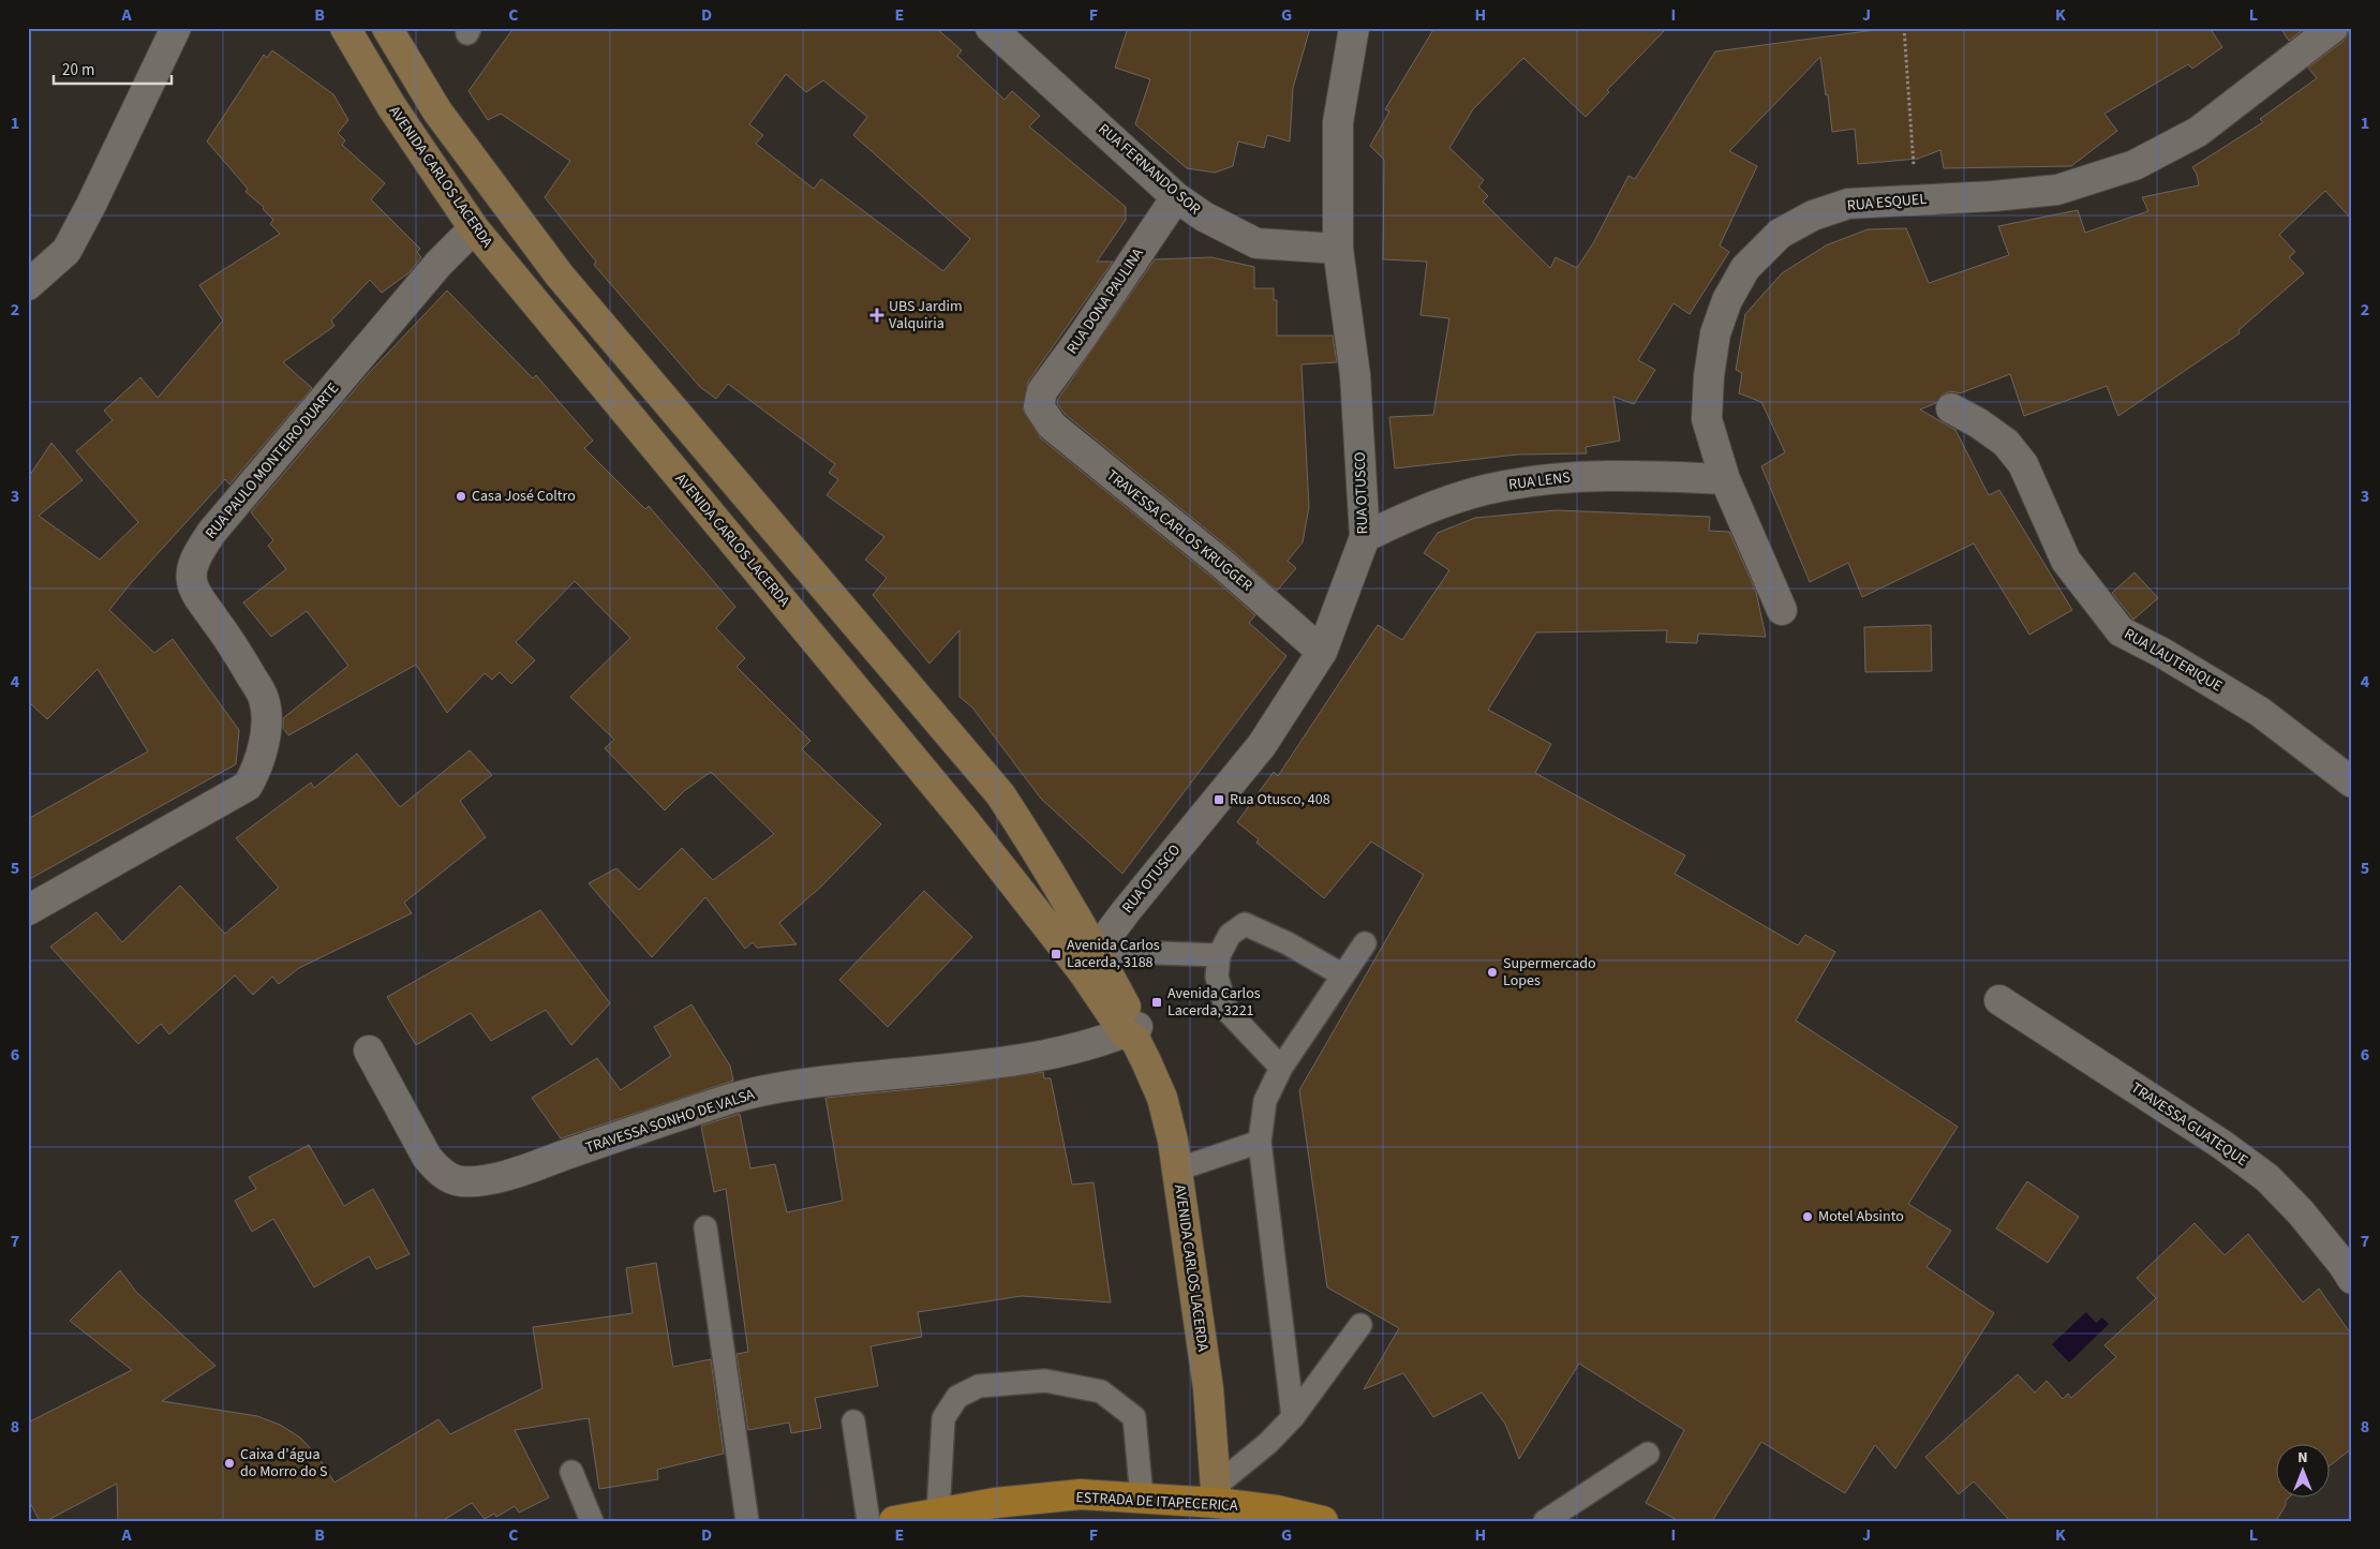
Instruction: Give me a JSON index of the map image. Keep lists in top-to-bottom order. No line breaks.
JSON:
{"streets":{"main road":["AVENIDA CARLOS LACERDA","ESTRADA DE ITAPECERICA"],"street":["RUA FERNANDO SOR","RUA ESQUEL","RUA DONA PAULINA","RUA PAULO MONTEIRO DUARTE","RUA LENS","RUA OTUSCO","TRAVESSA CARLOS KRUGGER","RUA LAUTERIQUE","TRAVESSA SONHO DE VALSA","TRAVESSA GUATEQUE"]},"crossings":[["RUA FERNANDO SOR","RUA DONA PAULINA"],["RUA FERNANDO SOR","RUA OTUSCO"],["AVENIDA CARLOS LACERDA","RUA PAULO MONTEIRO DUARTE"],["AVENIDA CARLOS LACERDA","RUA OTUSCO"],["AVENIDA CARLOS LACERDA","TRAVESSA SONHO DE VALSA"],["AVENIDA CARLOS LACERDA","ESTRADA DE ITAPECERICA"],["RUA ESQUEL","RUA LENS"],["RUA DONA PAULINA","TRAVESSA CARLOS KRUGGER"],["RUA LENS","RUA OTUSCO"],["RUA OTUSCO","TRAVESSA CARLOS KRUGGER"]],"places":{"health":["UBS Jardim Valquiria"],"other":["Casa José Coltro","Supermercado Lopes","Motel Absinto","Caixa d'água do Morro do S"],"transit":["Rua Otusco, 408","Avenida Carlos Lacerda, 3188","Avenida Carlos Lacerda, 3221"]},"scale_bar":"20 m","north":"top","grid":{"columns":["A","B","C","D","E","F","G","H","I","J","K","L"],"rows":["1","2","3","4","5","6","7","8"]}}
